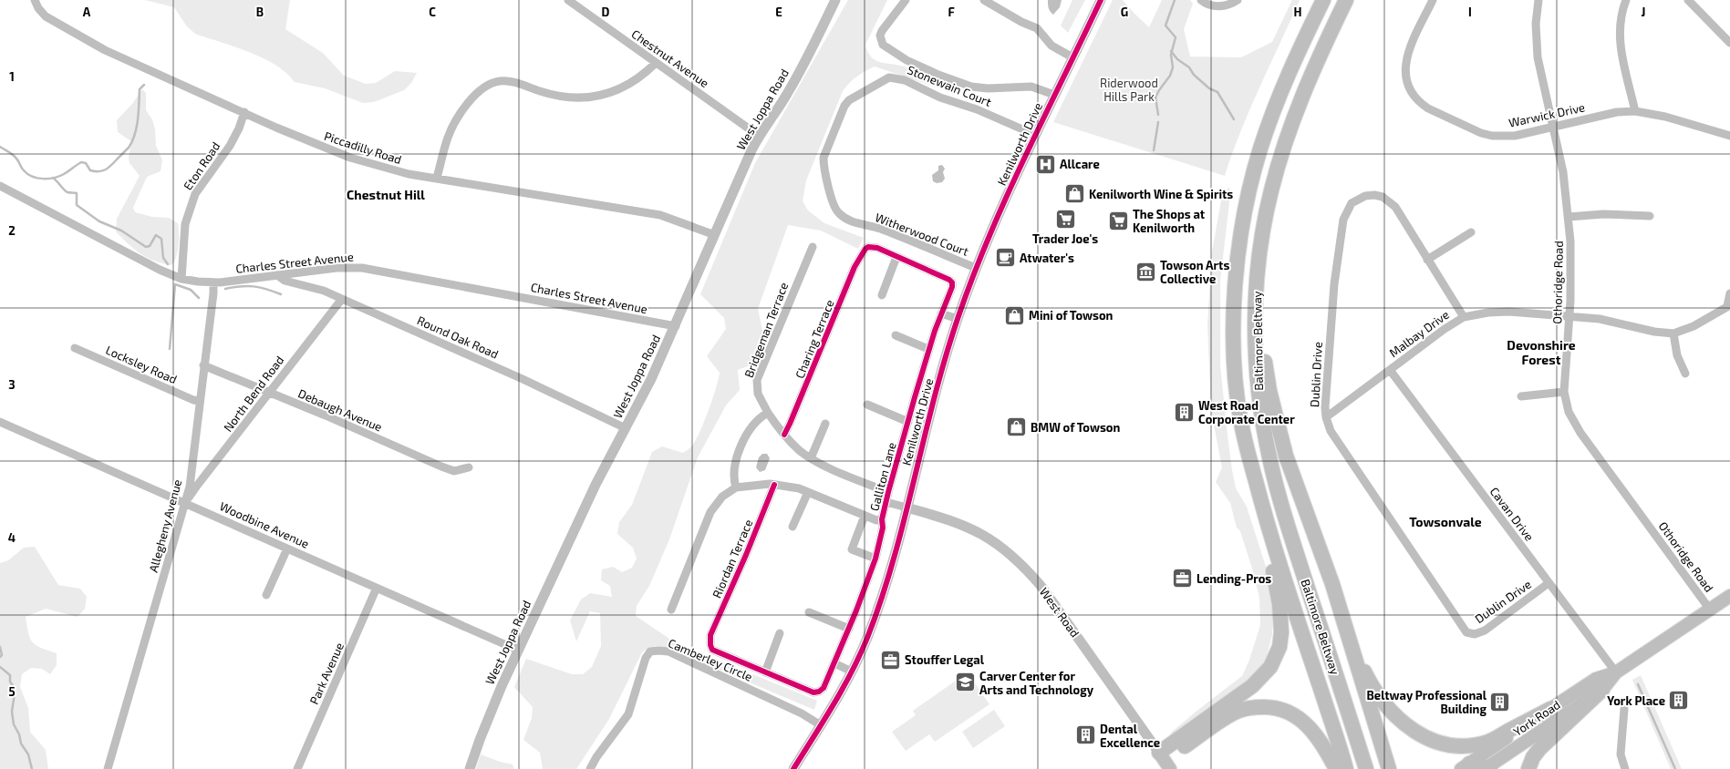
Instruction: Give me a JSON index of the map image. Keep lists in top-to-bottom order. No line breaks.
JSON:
{"streets":{"highway":["Baltimore Beltway"],"main road":["York Road"],"street":["Chestnut Avenue","Stonewain Court","West Joppa Road","Warwick Drive","Kenilworth Drive","Piccadilly Road","Eton Road","Witherwood Court","Charles Street Avenue","Othoridge Road","Bridgeman Terrace","Malbay Drive","Round Oak Road","Charing Terrace","Locksley Road","Dublin Drive","North Bend Road","Debaugh Avenue","Galliton Lane","Cavan Drive","Woodbine Avenue","Allegheny Avenue","Riordan Terrace","West Road","Camberley Circle","Park Avenue"]},"crossings":[["Chestnut Avenue","West Joppa Road"],["Stonewain Court","Kenilworth Drive"],["Stonewain Court","Witherwood Court"],["West Joppa Road","Piccadilly Road"],["West Joppa Road","Charles Street Avenue"],["West Joppa Road","Round Oak Road"],["West Joppa Road","Woodbine Avenue"],["Warwick Drive","Othoridge Road"],["Kenilworth Drive","Witherwood Court"],["Kenilworth Drive","Galliton Lane"],["Kenilworth Drive","West Road"],["Kenilworth Drive","Camberley Circle"],["Piccadilly Road","Eton Road"],["Eton Road","Charles Street Avenue"],["Charles Street Avenue","Round Oak Road"],["Charles Street Avenue","Allegheny Avenue"],["Othoridge Road","Malbay Drive"],["Othoridge Road","York Road"],["Bridgeman Terrace","Charing Terrace"],["Bridgeman Terrace","Galliton Lane"],["Malbay Drive","Dublin Drive"],["Malbay Drive","Cavan Drive"],["Round Oak Road","North Bend Road"],["Charing Terrace","Galliton Lane"],["Locksley Road","Allegheny Avenue"],["Dublin Drive","Cavan Drive"],["North Bend Road","Debaugh Avenue"],["North Bend Road","Woodbine Avenue"],["North Bend Road","Allegheny Avenue"],["Debaugh Avenue","Allegheny Avenue"],["Galliton Lane","Riordan Terrace"],["Galliton Lane","West Road"],["Cavan Drive","York Road"],["Woodbine Avenue","Allegheny Avenue"],["Woodbine Avenue","Park Avenue"]],"districts":["Chestnut Hill","Devonshire Forest","Towsonvale"],"parks":["Riderwood Hills Park"],"places":{"hospital":["Allcare"],"shop":["Kenilworth Wine & Spirits","Mini of Towson","BMW of Towson"],"supermarket":["Trader Joe's","The Shops at Kenilworth"],"cafe":["Atwater's"],"museum":["Towson Arts Collective"],"building":["West Road Corporate Center","York Place","Beltway Professional Building","Dental Excellence"],"office":["Lending-Pros","Stouffer Legal"],"school or university":["Carver Center for Arts and Technology"]},"grid":{"columns":["A","B","C","D","E","F","G","H","I","J"],"rows":["1","2","3","4","5"]}}
